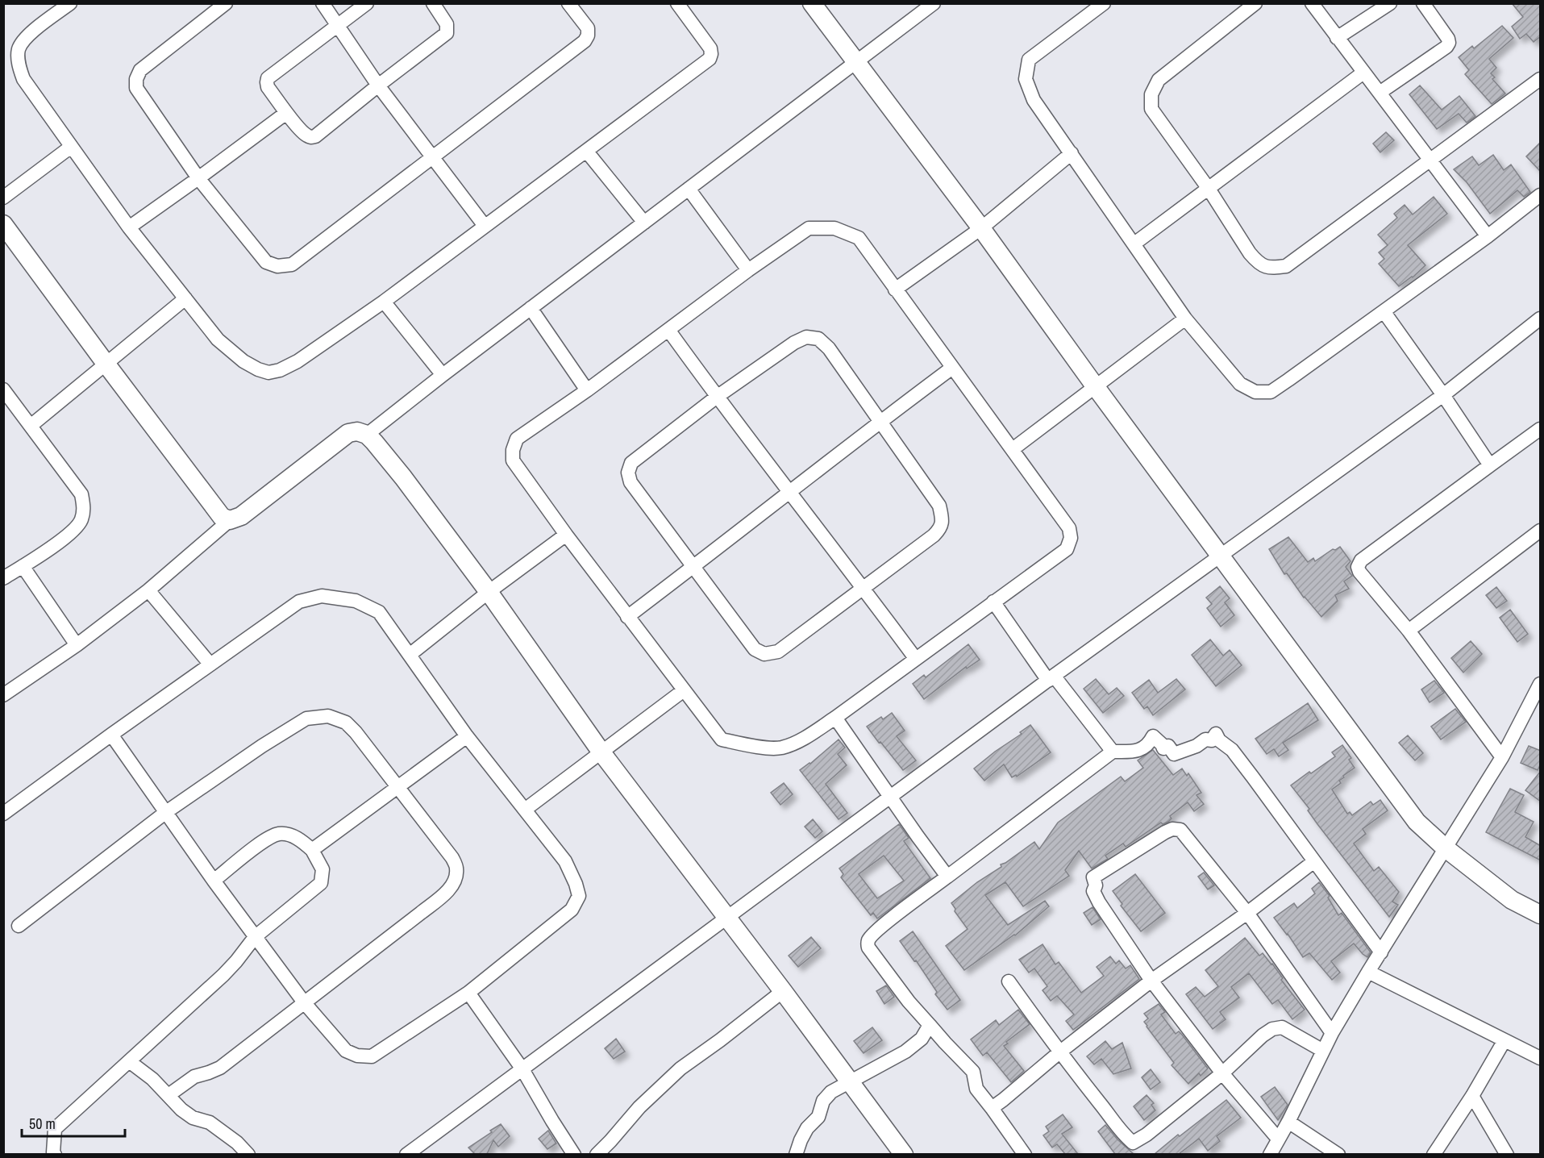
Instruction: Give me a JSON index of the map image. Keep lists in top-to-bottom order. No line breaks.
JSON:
{"scale_bar":"50 m"}
